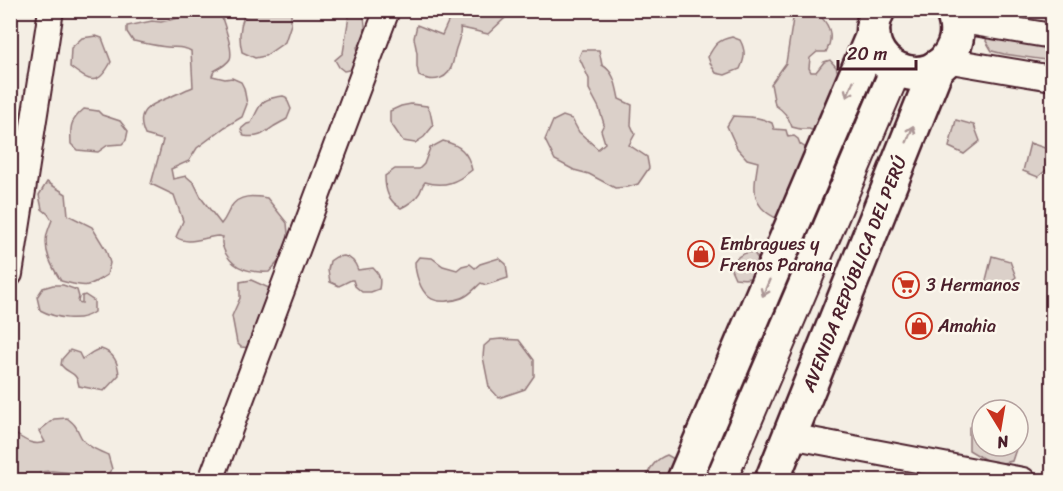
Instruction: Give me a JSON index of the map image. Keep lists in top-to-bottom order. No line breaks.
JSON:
{"streets":{"highway":["AVENIDA REPÚBLICA DEL PERÚ"]},"places":{"shop":["Embragues y Frenos Parana","Amahia"],"supermarket":["3 Hermanos"]},"scale_bar":"20 m","north":"bottom"}
